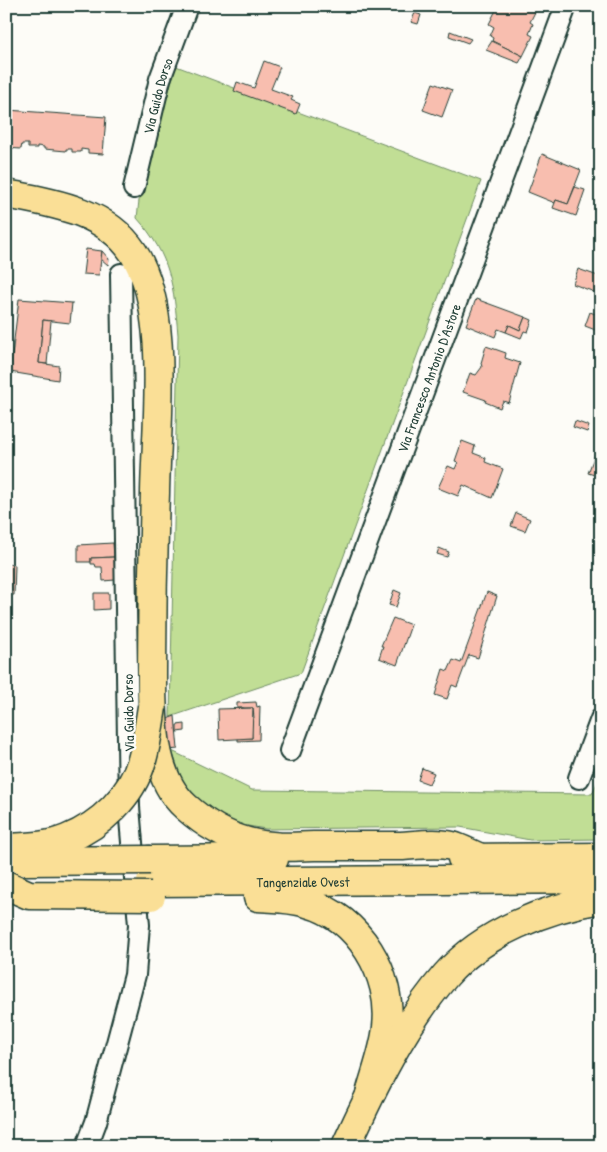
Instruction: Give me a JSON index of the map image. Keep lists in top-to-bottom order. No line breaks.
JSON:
{"streets":{"highway":["Tangenziale Ovest"],"street":["Via Guido Dorso","Via Francesco Antonio D'Astore"]}}
